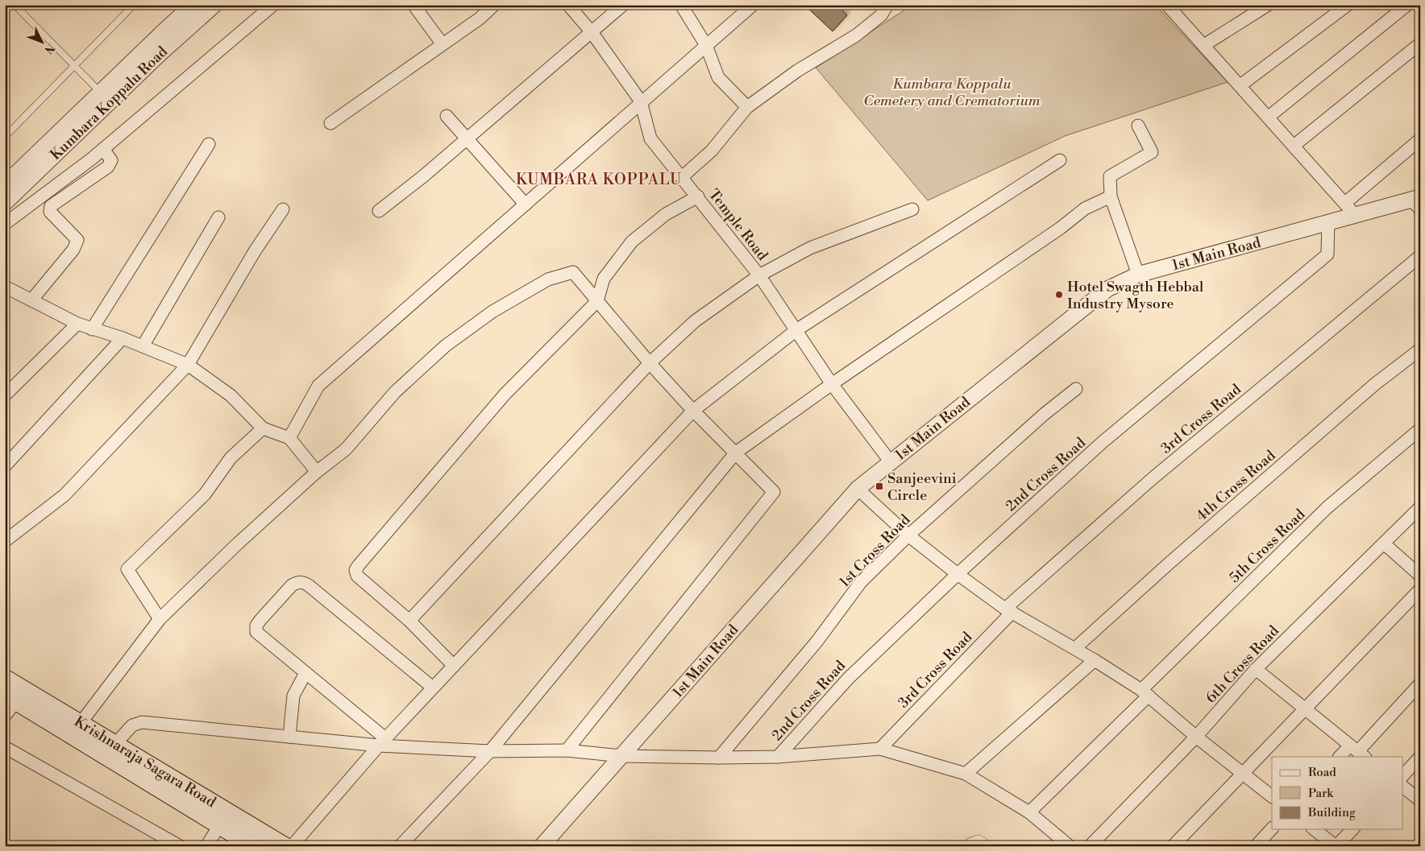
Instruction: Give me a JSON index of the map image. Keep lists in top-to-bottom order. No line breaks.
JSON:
{"streets":{"main road":["Krishnaraja Sagara Road"],"street":["Kumbara Koppalu Road","Temple Road","1st Main Road","3rd Cross Road","2nd Cross Road","4th Cross Road","5th Cross Road","1st Cross Road","6th Cross Road"]},"crossings":[["Temple Road","1st Main Road"],["1st Main Road","2nd Cross Road"]],"districts":["KUMBARA KOPPALU"],"parks":["Kumbara Koppalu Cemetery and Crematorium"],"places":{"other":["Hotel Swagth Hebbal Industry Mysore"],"transit":["Sanjeevini Circle"]},"legend":["Road","Park","Building"],"north":"bottom right"}
